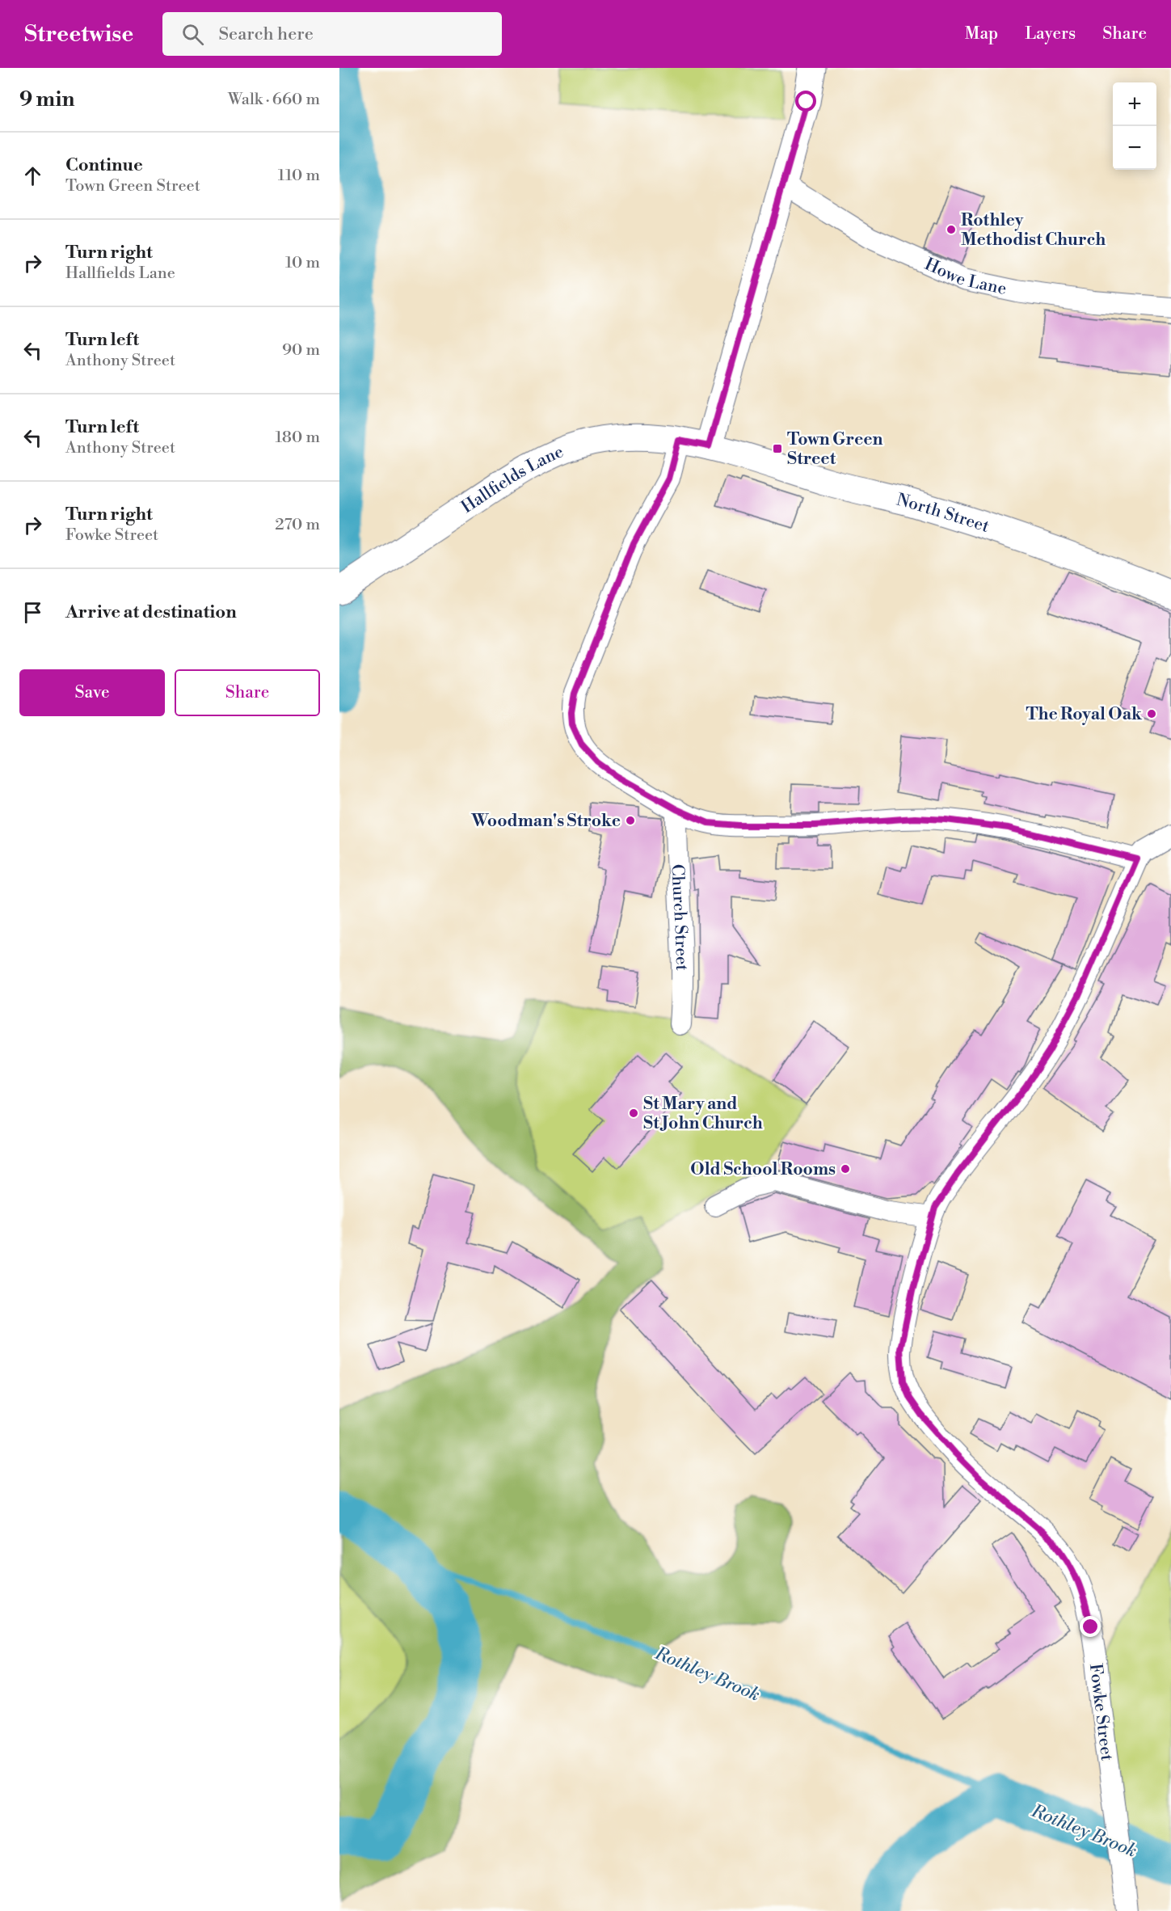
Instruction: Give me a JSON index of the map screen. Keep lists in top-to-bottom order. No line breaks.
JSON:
{"streets":{"street":["Howe Lane","Hallfields Lane","North Street","Church Street","Fowke Street"]},"crossings":[["Hallfields Lane","North Street"]],"water":["Rothley Brook"],"places":{"other":["Rothley Methodist Church","The Royal Oak","Woodman's Stroke","St Mary and St John Church","Old School Rooms"],"transit":["Town Green Street"]},"page":{"header":"Streetwise","search":"Search here","nav":["Map","Layers","Share"],"heading":["9 min","Walk · 660 m"],"map_buttons":["+","−"],"list":[["Continue","Town Green Street","110 m"],["Turn right","Hallfields Lane","10 m"],["Turn left","Anthony Street","90 m"],["Turn left","Anthony Street","180 m"],["Turn right","Fowke Street","270 m"],"Arrive at destination"],"buttons":["Save","Share"]}}
